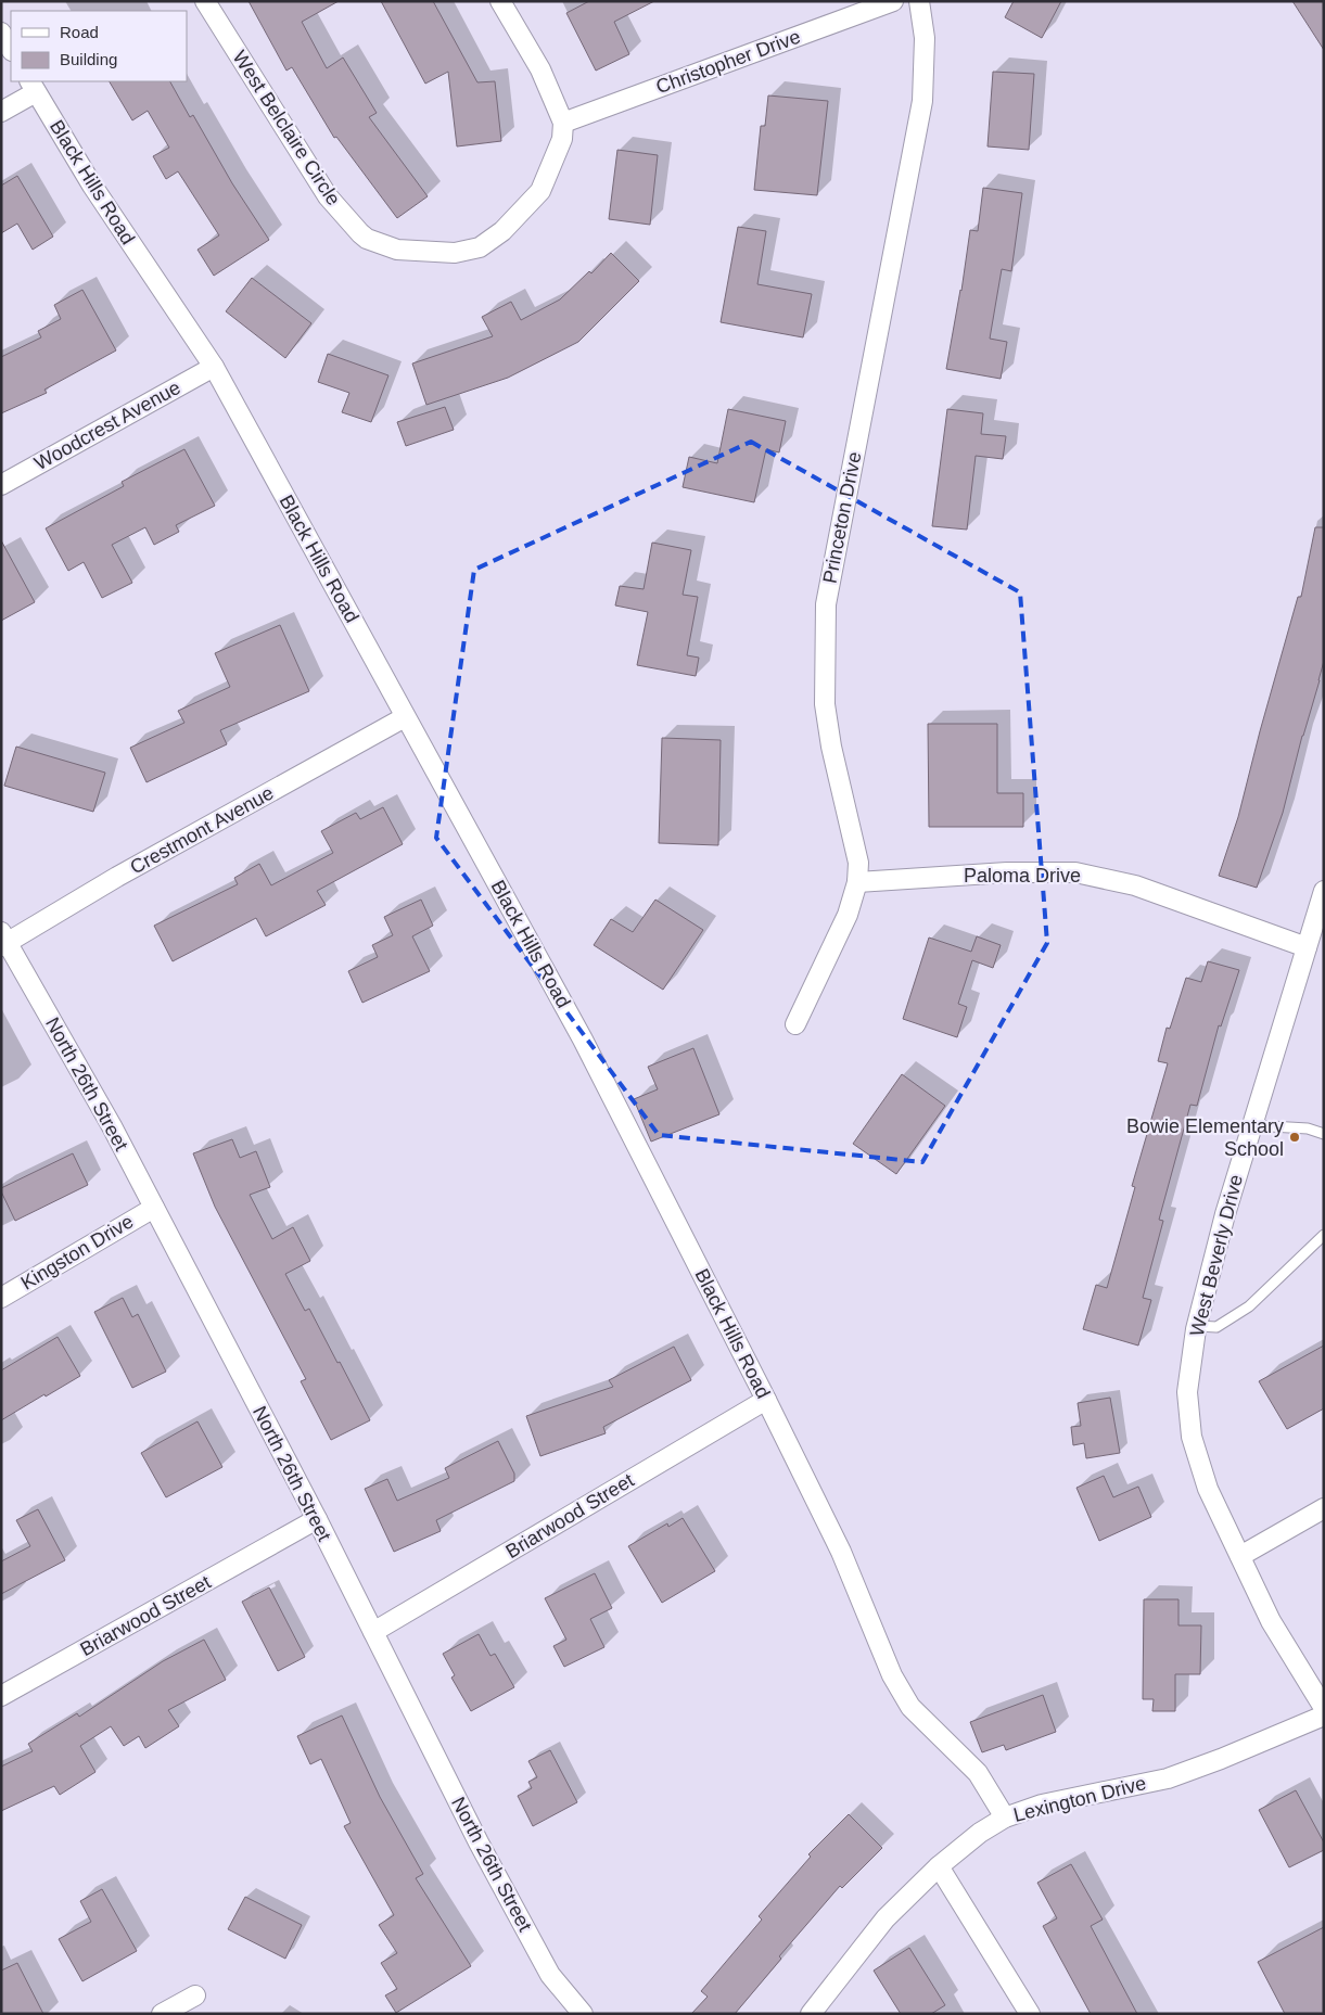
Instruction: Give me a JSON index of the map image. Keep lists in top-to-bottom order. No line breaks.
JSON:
{"streets":{"street":["Christopher Drive","West Belclaire Circle","Black Hills Road","Woodcrest Avenue","Princeton Drive","Crestmont Avenue","Paloma Drive","North 26th Street","Kingston Drive","West Beverly Drive","Briarwood Street","Lexington Drive"]},"crossings":[["Christopher Drive","West Belclaire Circle"],["Black Hills Road","Woodcrest Avenue"],["Black Hills Road","Crestmont Avenue"],["Black Hills Road","Briarwood Street"],["Black Hills Road","Lexington Drive"],["Princeton Drive","Paloma Drive"],["Crestmont Avenue","North 26th Street"],["Paloma Drive","West Beverly Drive"],["North 26th Street","Kingston Drive"],["North 26th Street","Briarwood Street"]],"places":["Bowie Elementary School"],"legend":["Road","Building"]}
